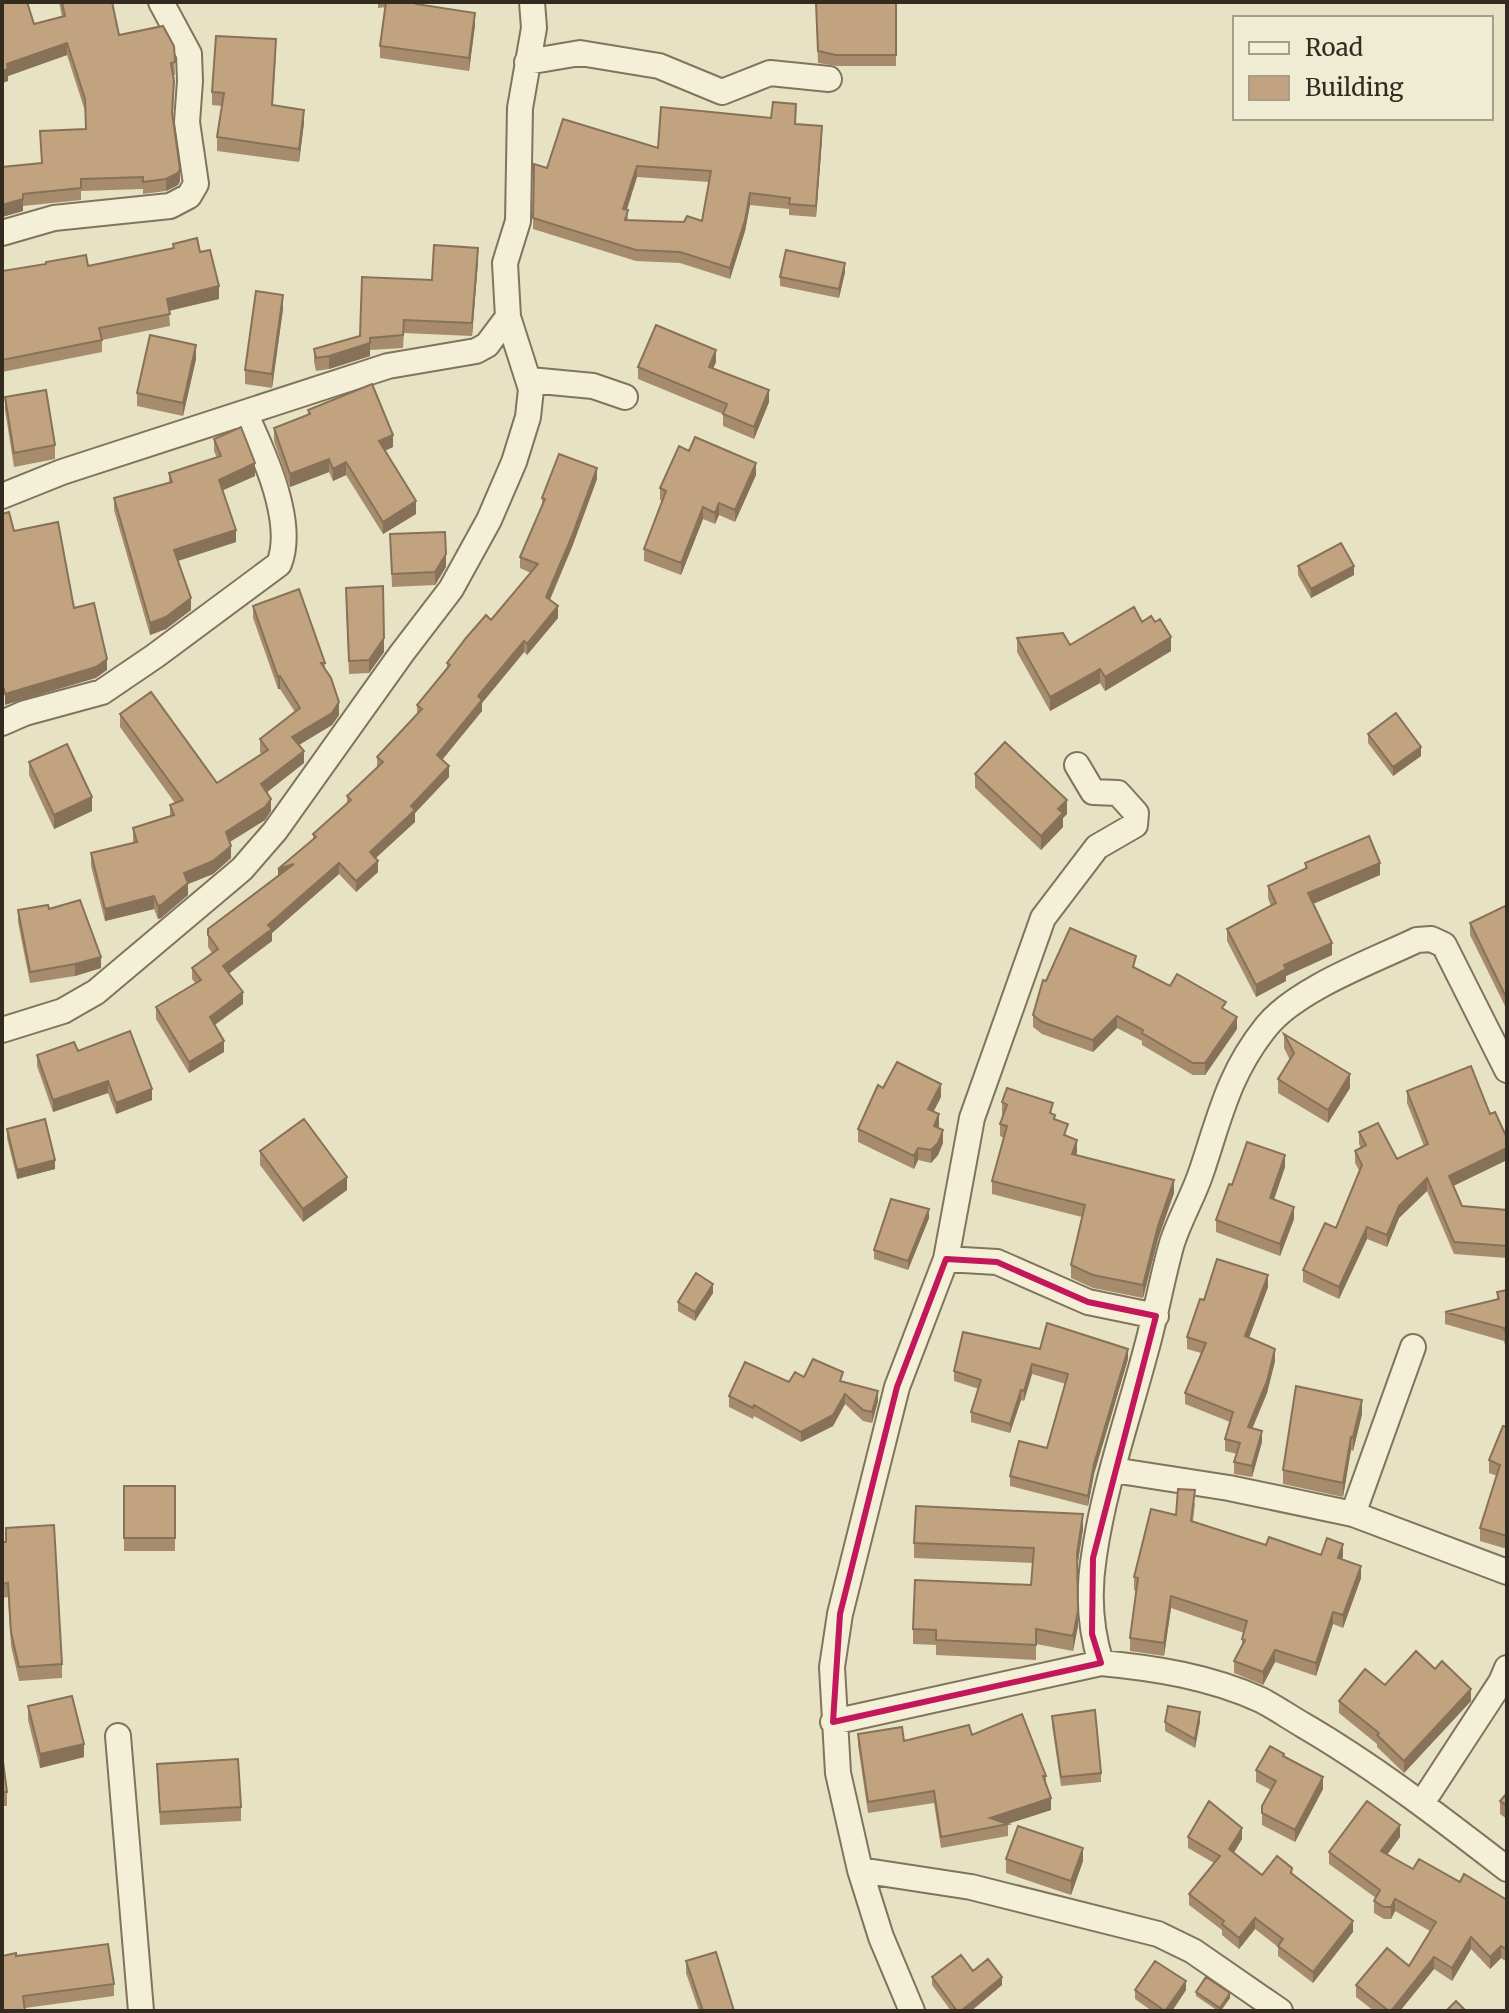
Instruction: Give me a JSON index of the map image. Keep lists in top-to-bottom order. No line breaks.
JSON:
{"legend":["Road","Building"]}
